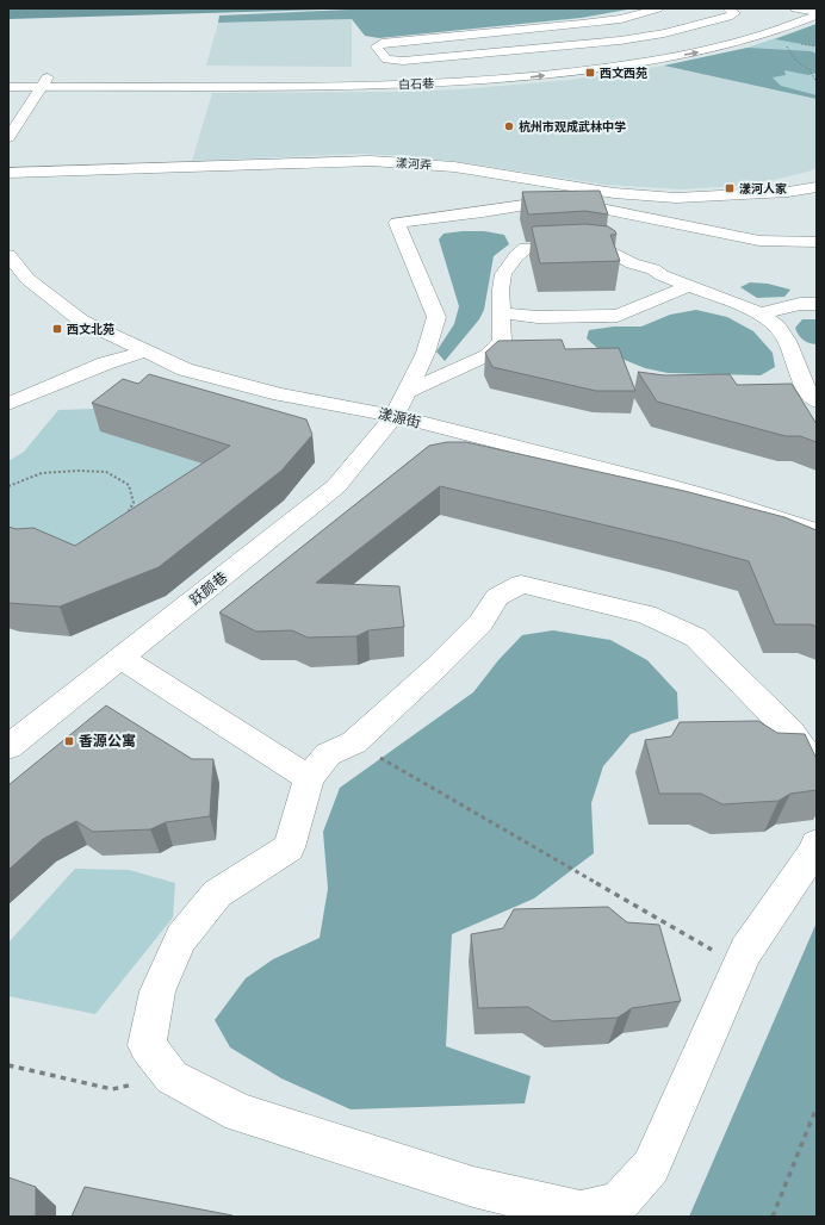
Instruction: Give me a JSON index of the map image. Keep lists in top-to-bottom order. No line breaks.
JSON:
{"streets":{"street":["白石巷","漾河弄","漾源街","跃颜巷"]},"crossings":[["漾源街","跃颜巷"]],"places":{"transit":["西文西苑","漾河人家","西文北苑","香源公寓"],"other":["杭州市观成武林中学"]}}
